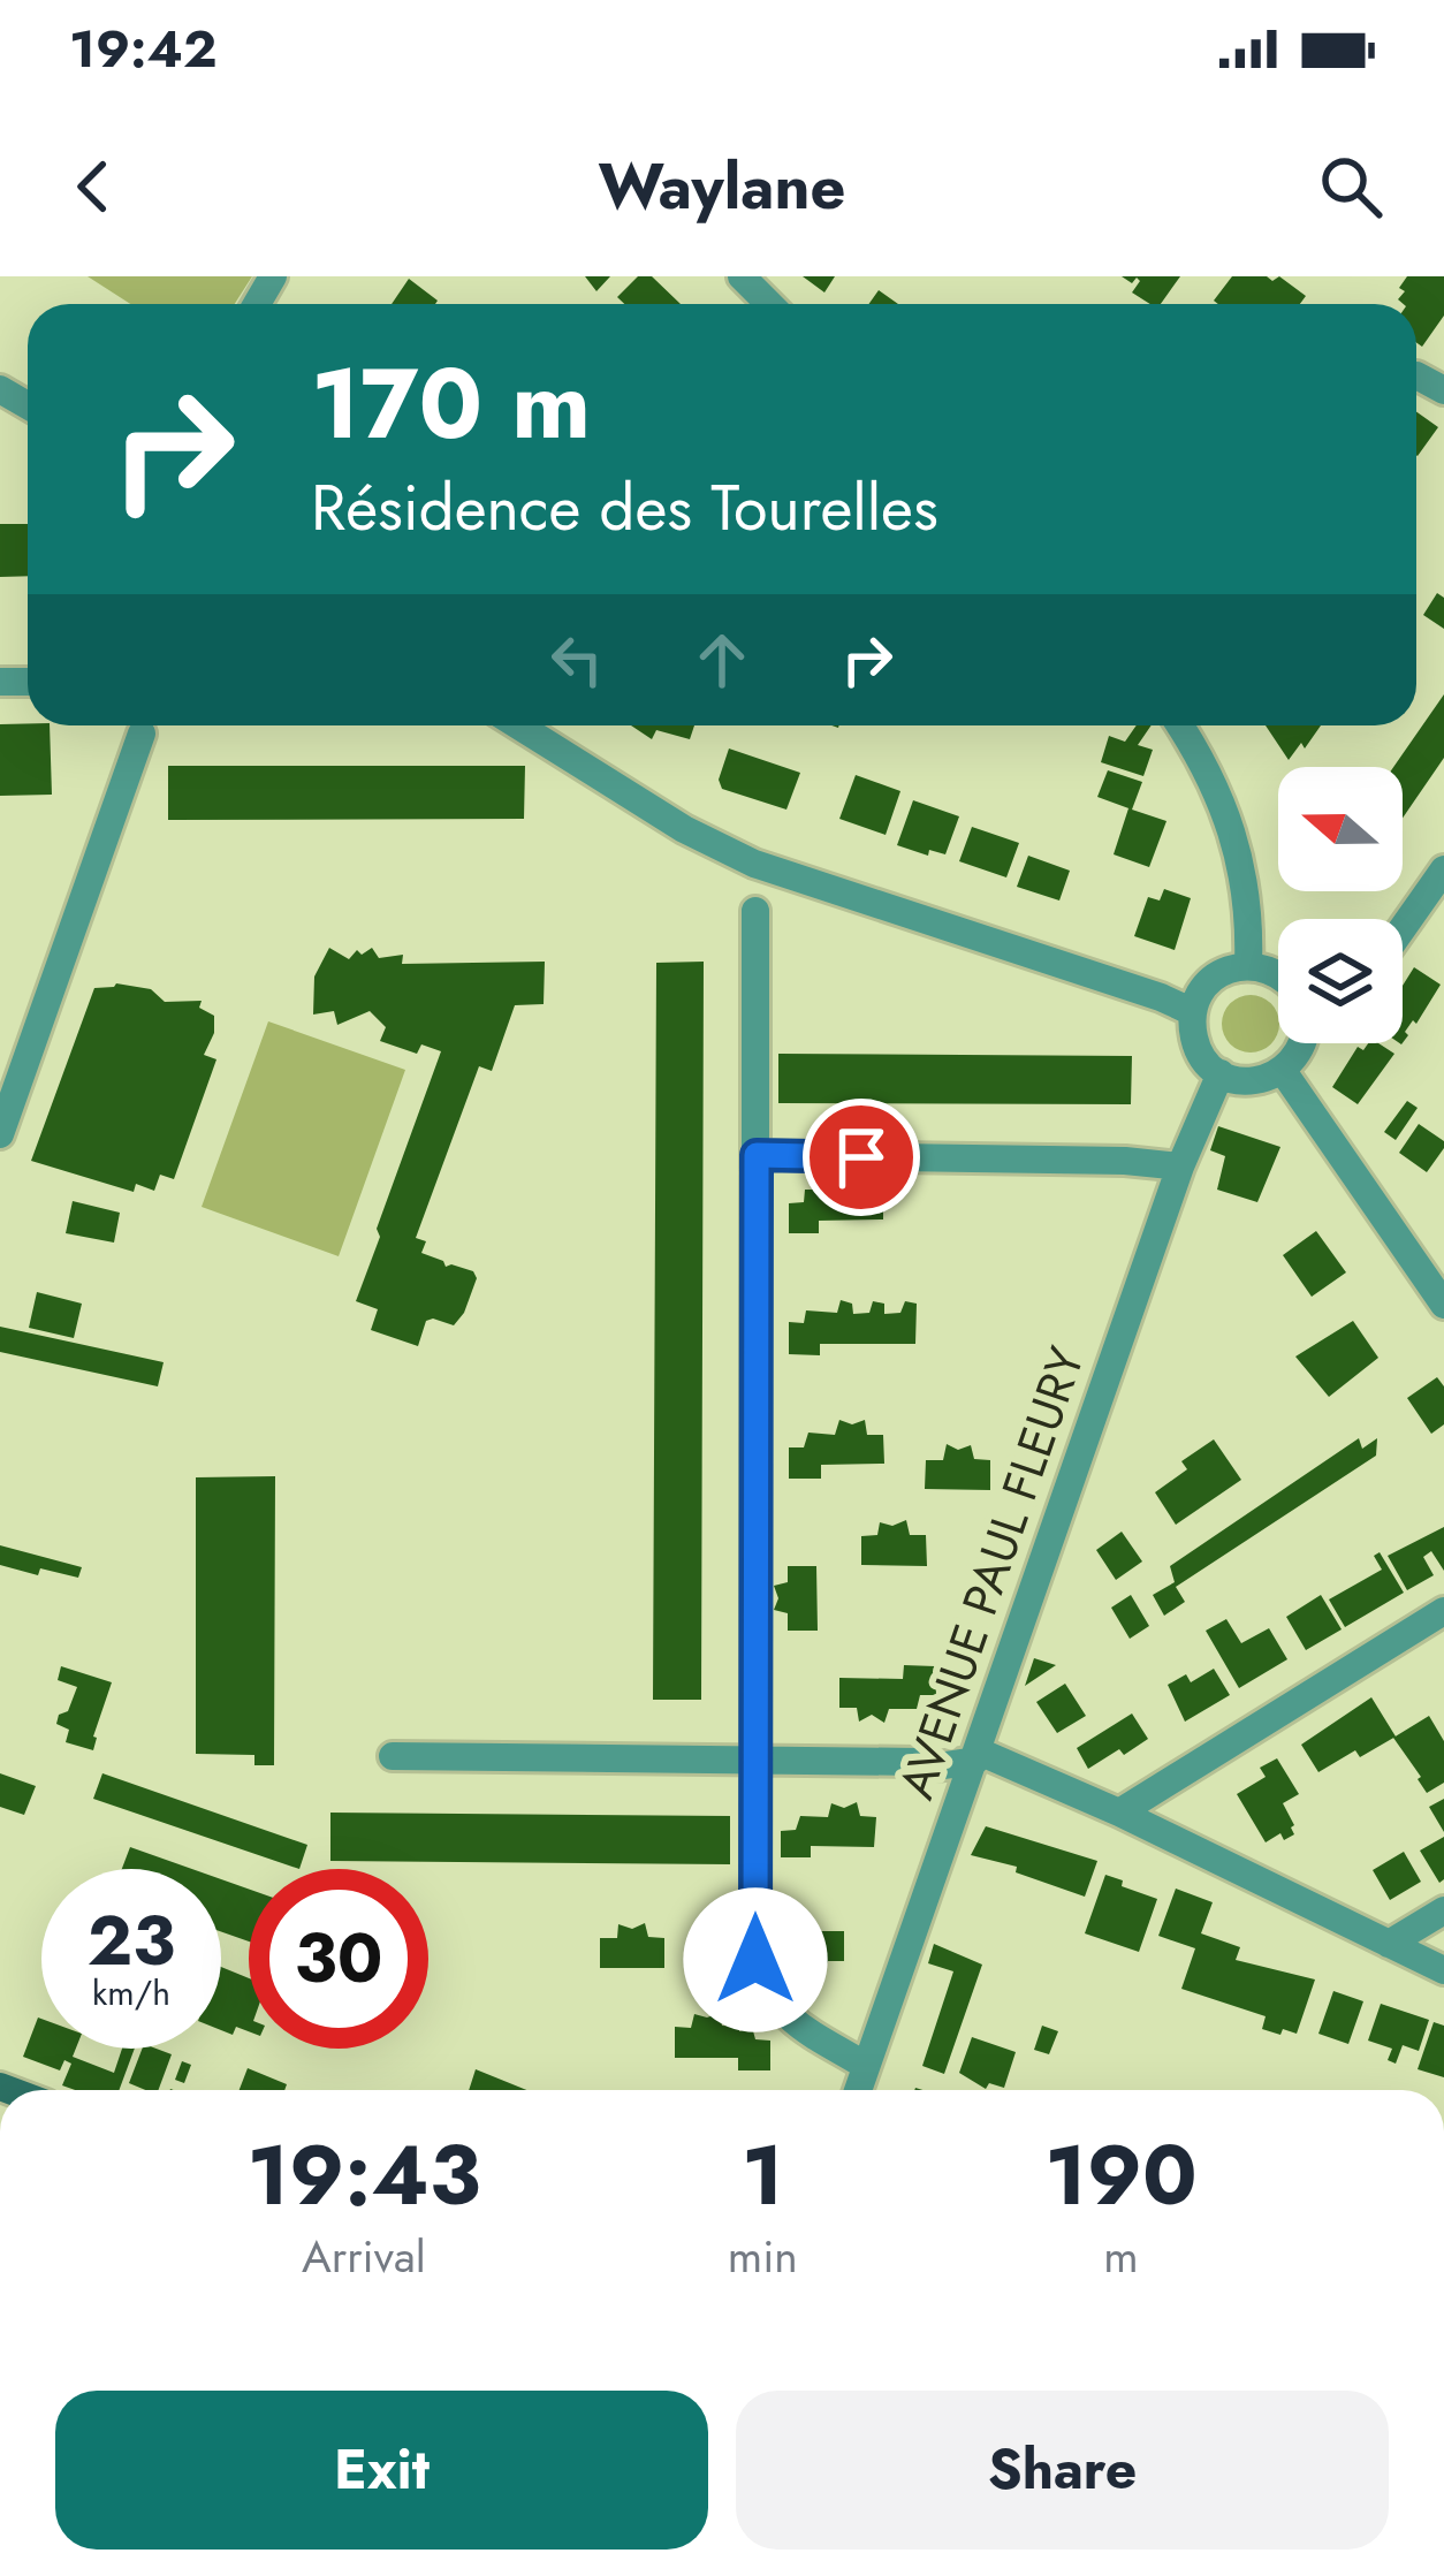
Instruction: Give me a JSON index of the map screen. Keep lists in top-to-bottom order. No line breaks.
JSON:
{"streets":{"street":["AVENUE PAUL FLEURY"]},"north":"left","page":{"status":"19:42","header":"Waylane","turn":["170 m","Résidence des Tourelles"],"speed":"23 km/h","limit":"30","eta":["19:43","Arrival","1","min","190","m"],"buttons":["Exit","Share"]}}
